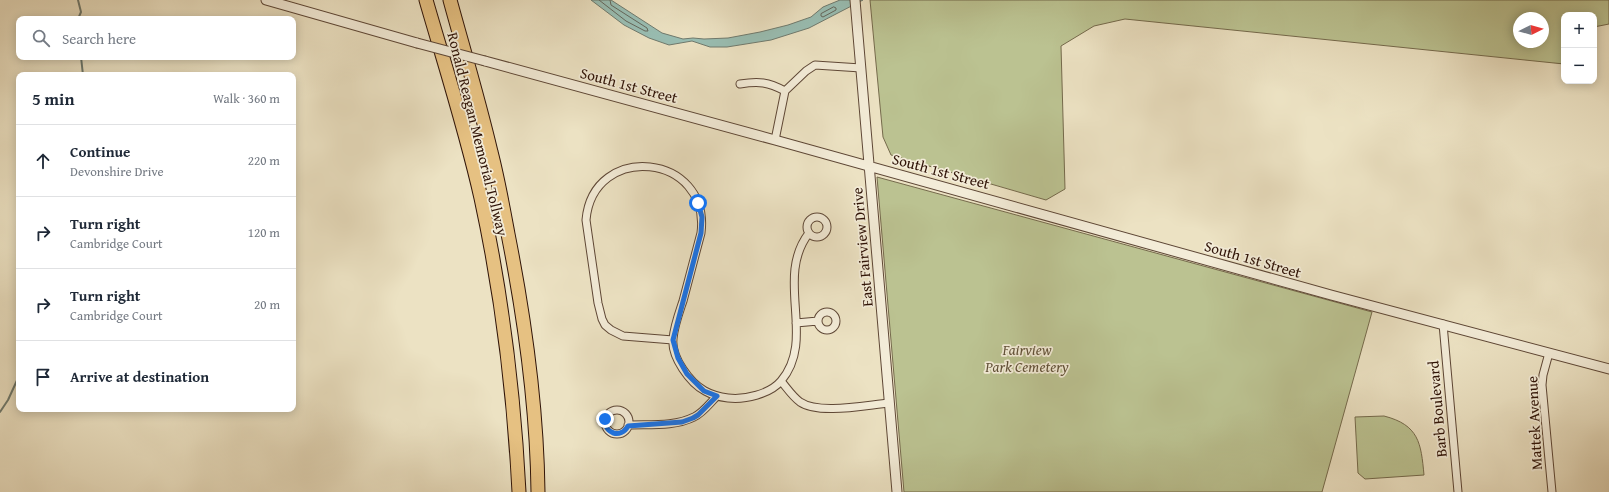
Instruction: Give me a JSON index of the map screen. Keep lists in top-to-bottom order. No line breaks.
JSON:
{"streets":{"highway":["Ronald Reagan Memorial Tollway"],"street":["South 1st Street","East Fairview Drive","Barb Boulevard","Mattek Avenue"]},"crossings":[["South 1st Street","East Fairview Drive"],["South 1st Street","Barb Boulevard"],["South 1st Street","Mattek Avenue"]],"parks":["Fairview Park Cemetery"],"north":"right","page":{"map_buttons":["+","−"],"search":"Search here","heading":["5 min","Walk · 360 m"],"list":[["Continue","Devonshire Drive","220 m"],["Turn right","Cambridge Court","120 m"],["Turn right","Cambridge Court","20 m"],"Arrive at destination"]}}
